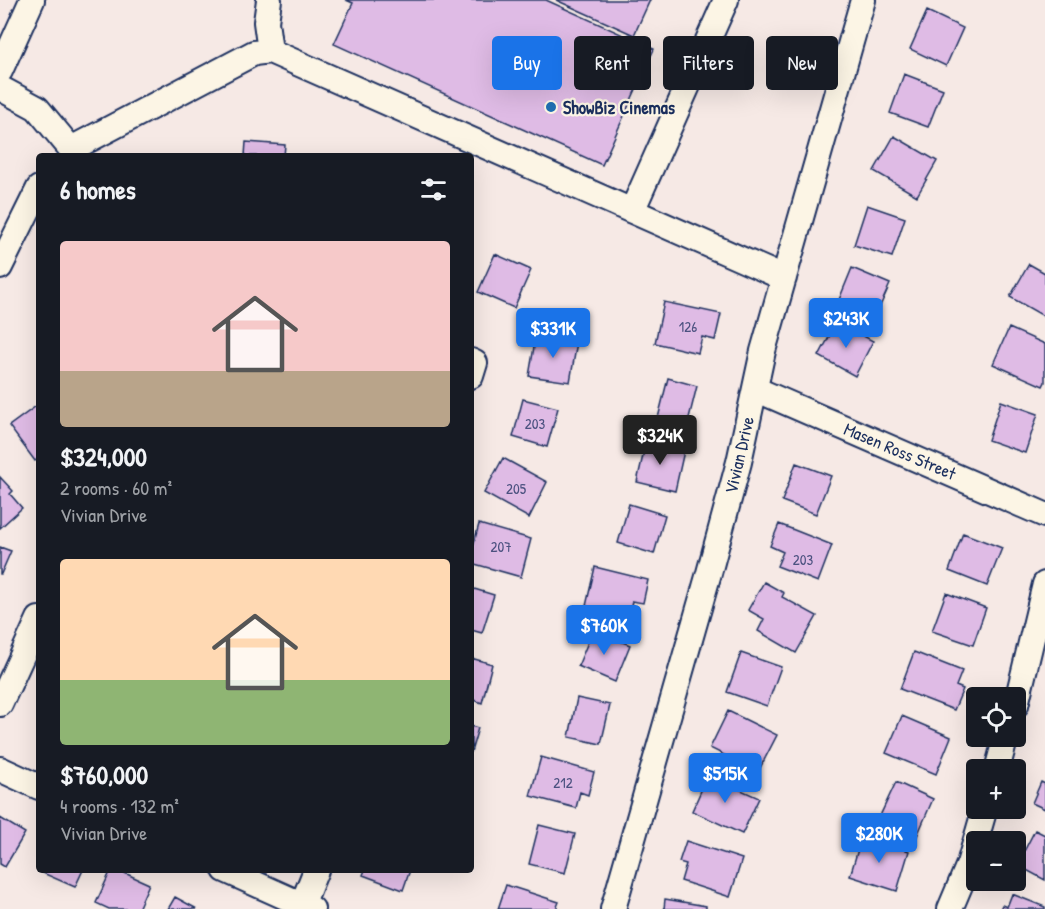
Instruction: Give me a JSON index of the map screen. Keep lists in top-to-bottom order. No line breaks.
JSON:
{"streets":{"street":["Masen Ross Street","Vivian Drive"]},"crossings":[["Masen Ross Street","Vivian Drive"]],"places":["ShowBiz Cinemas"],"house_numbers":["126","203","205","207","203","212"],"page":{"chip":["Buy","Rent","Filters","New"],"heading":"6 homes","list":[{"name":"$324,000","note":"2 rooms · 60 m² · Vivian Drive"},{"name":"$760,000","note":"4 rooms · 132 m² · Vivian Drive"}],"price":["$243K","$331K","$324K","$760K","$515K","$280K"],"map_buttons":["+","−"]}}
